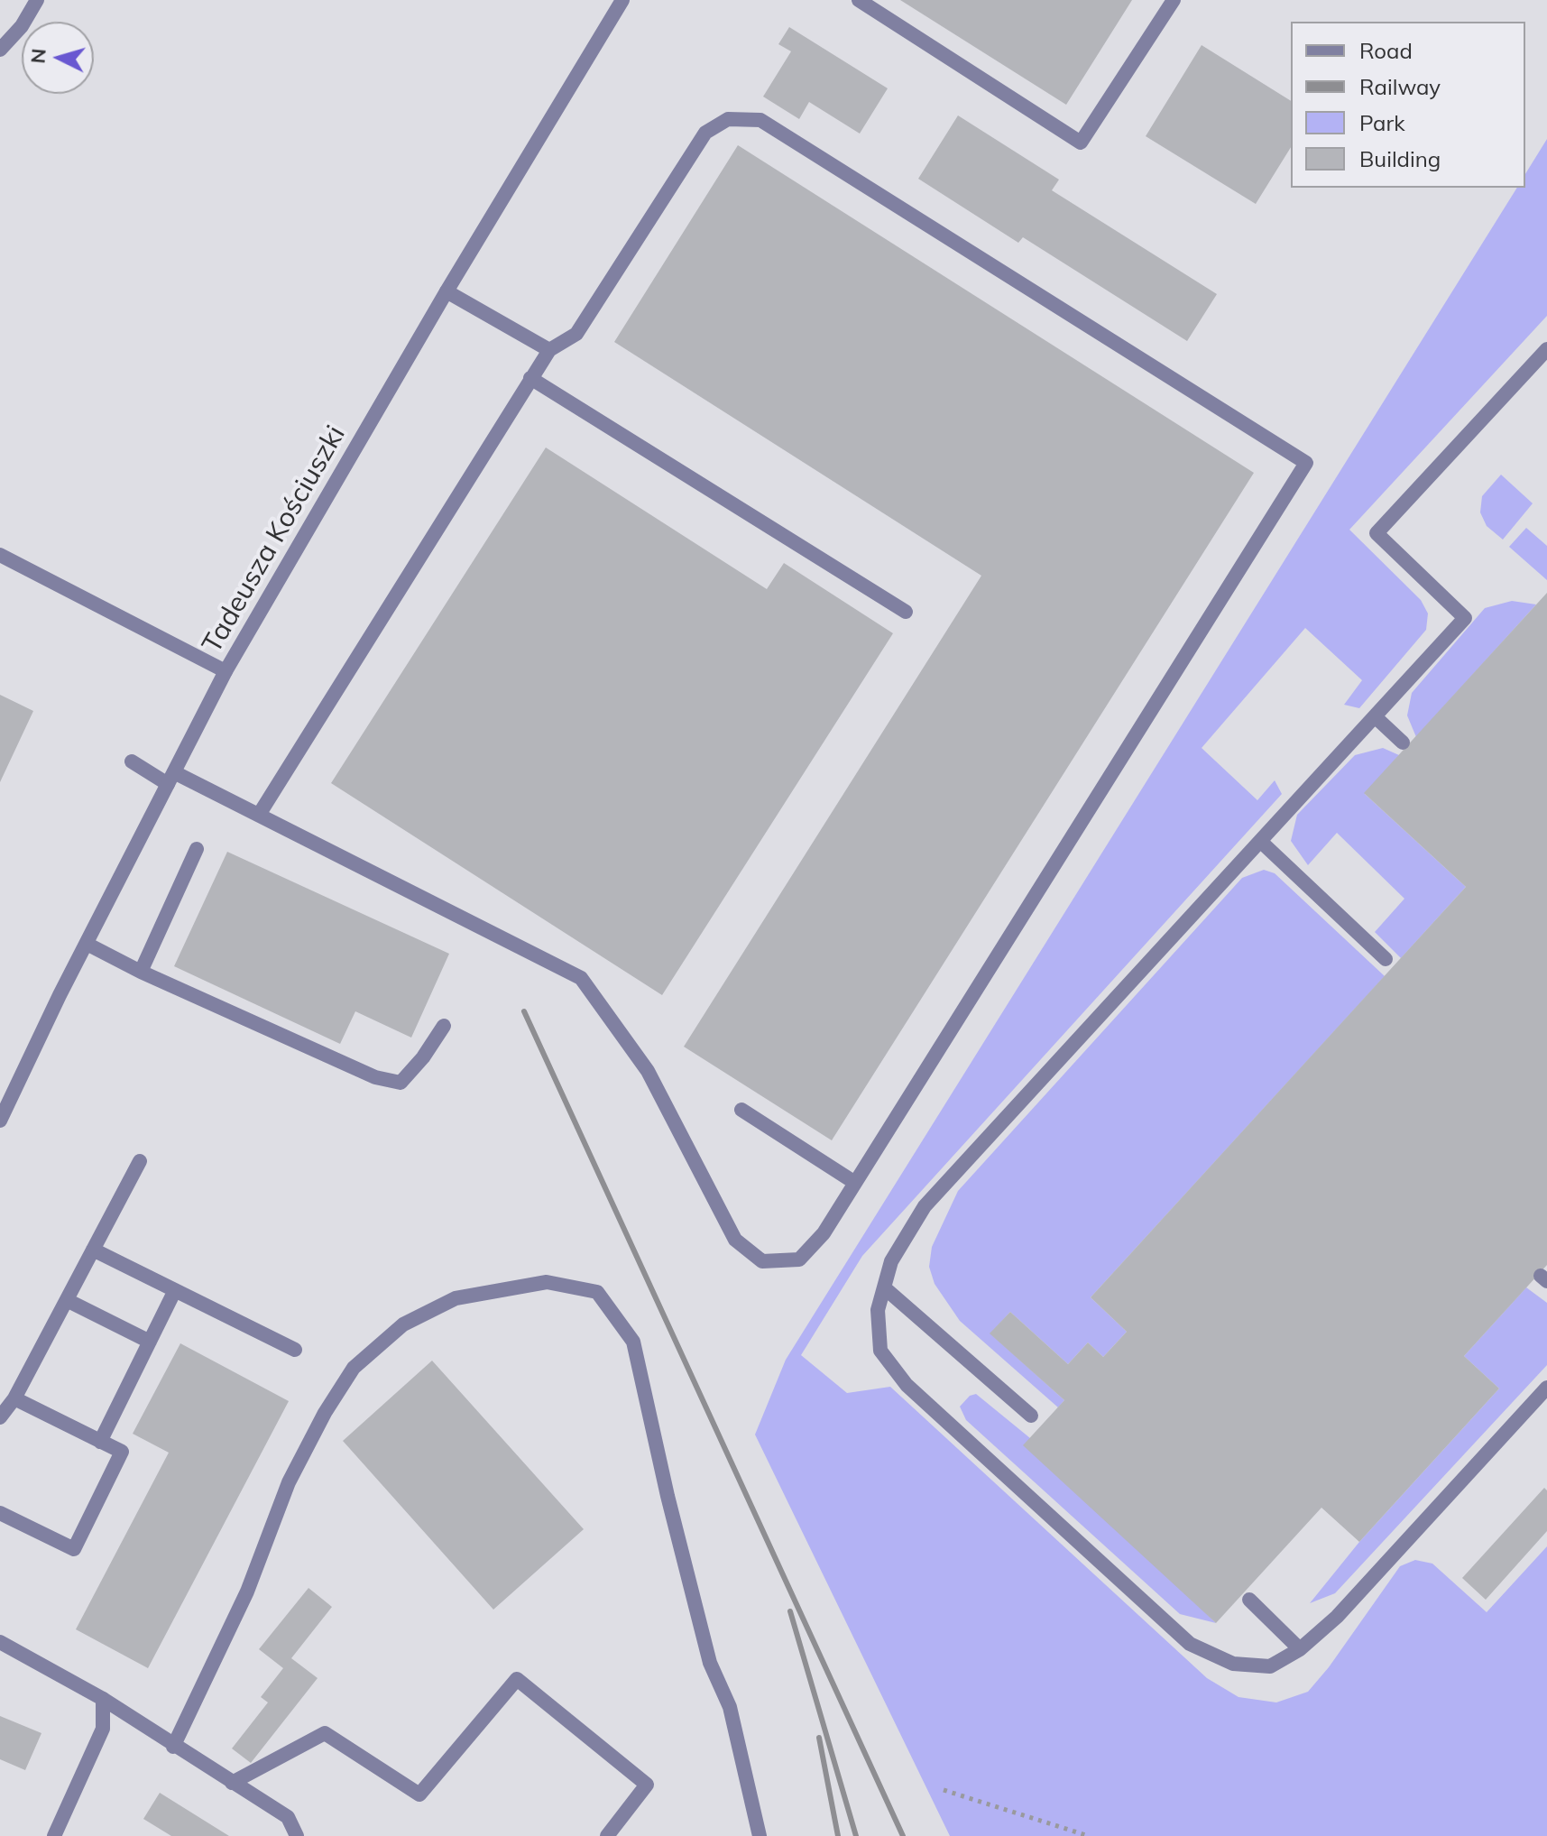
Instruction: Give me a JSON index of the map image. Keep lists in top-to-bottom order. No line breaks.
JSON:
{"streets":{"street":["Tadeusza Kościuszki"]},"legend":["Road","Railway","Park","Building"],"north":"left"}
